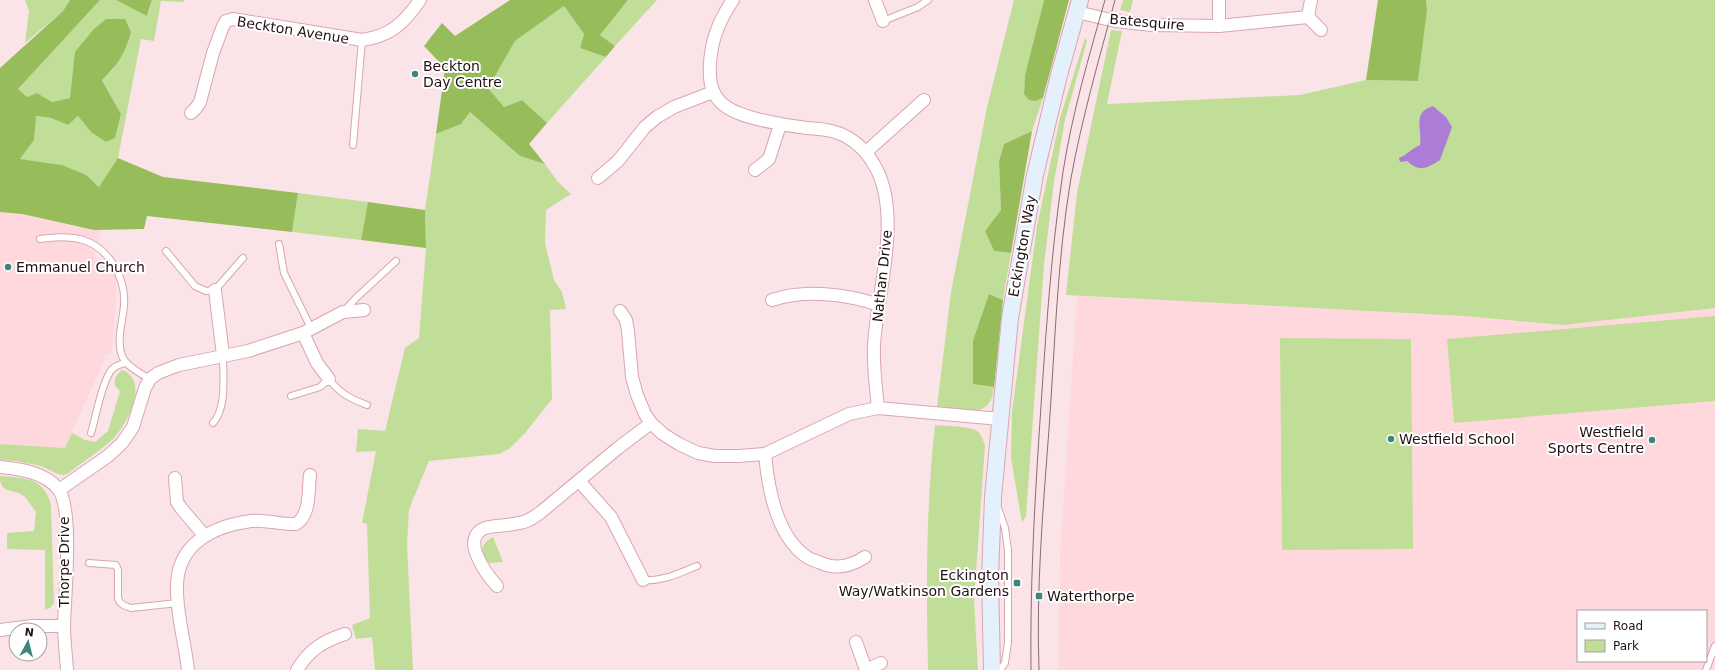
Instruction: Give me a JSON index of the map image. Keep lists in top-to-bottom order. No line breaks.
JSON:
{"streets":{"main road":["Eckington Way"],"street":["Batesquire","Beckton Avenue","Nathan Drive","Thorpe Drive"]},"crossings":[["Batesquire","Eckington Way"]],"places":{"other":["Beckton Day Centre","Emmanuel Church","Westfield School","Westfield Sports Centre"],"transit":["Eckington Way/Watkinson Gardens","Waterthorpe"]},"legend":["Road","Park"],"north":"top"}
